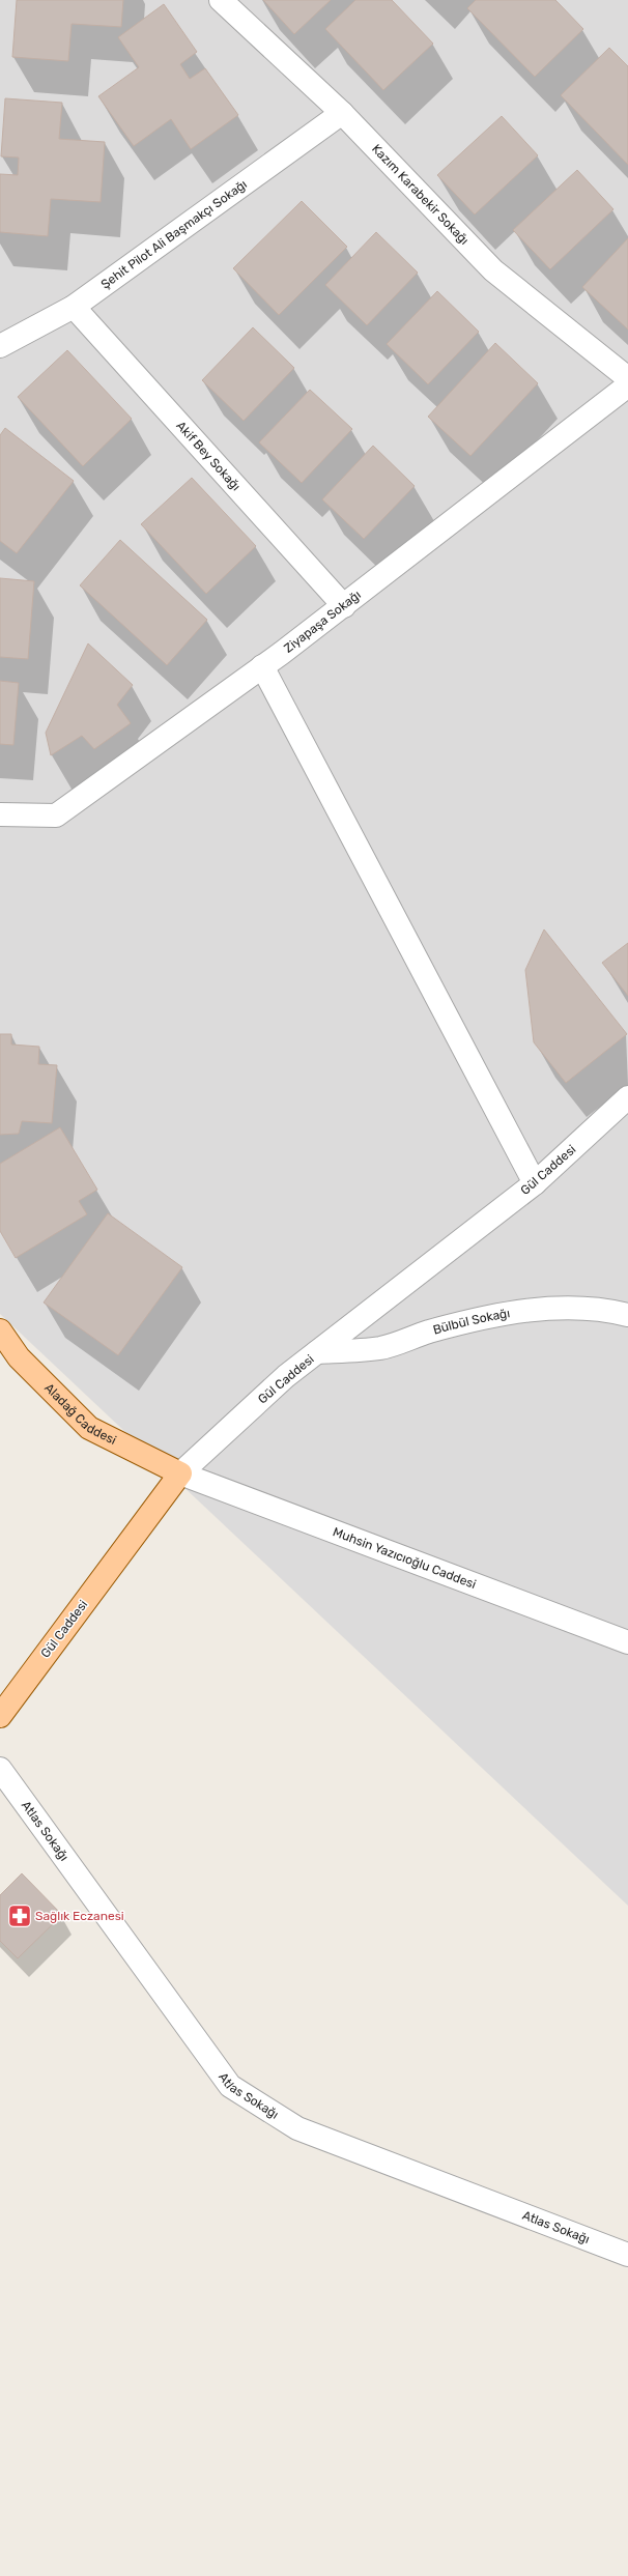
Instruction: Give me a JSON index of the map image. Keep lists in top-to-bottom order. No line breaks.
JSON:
{"streets":{"main road":["Gül Caddesi","Aladağ Caddesi"],"street":["Kazım Karabekir Sokağı","Şehit Pilot Ali Başmakçı Sokağı","Akif Bey Sokağı","Ziyapaşa Sokağı","Bülbül Sokağı","Muhsin Yazıcıoğlu Caddesi","Atlas Sokağı"]},"crossings":[["Kazım Karabekir Sokağı","Şehit Pilot Ali Başmakçı Sokağı"],["Şehit Pilot Ali Başmakçı Sokağı","Akif Bey Sokağı"],["Akif Bey Sokağı","Ziyapaşa Sokağı"],["Gül Caddesi","Bülbül Sokağı"],["Gül Caddesi","Aladağ Caddesi"],["Gül Caddesi","Muhsin Yazıcıoğlu Caddesi"],["Aladağ Caddesi","Muhsin Yazıcıoğlu Caddesi"]],"places":{"pharmacy":["Sağlık Eczanesi"]}}
